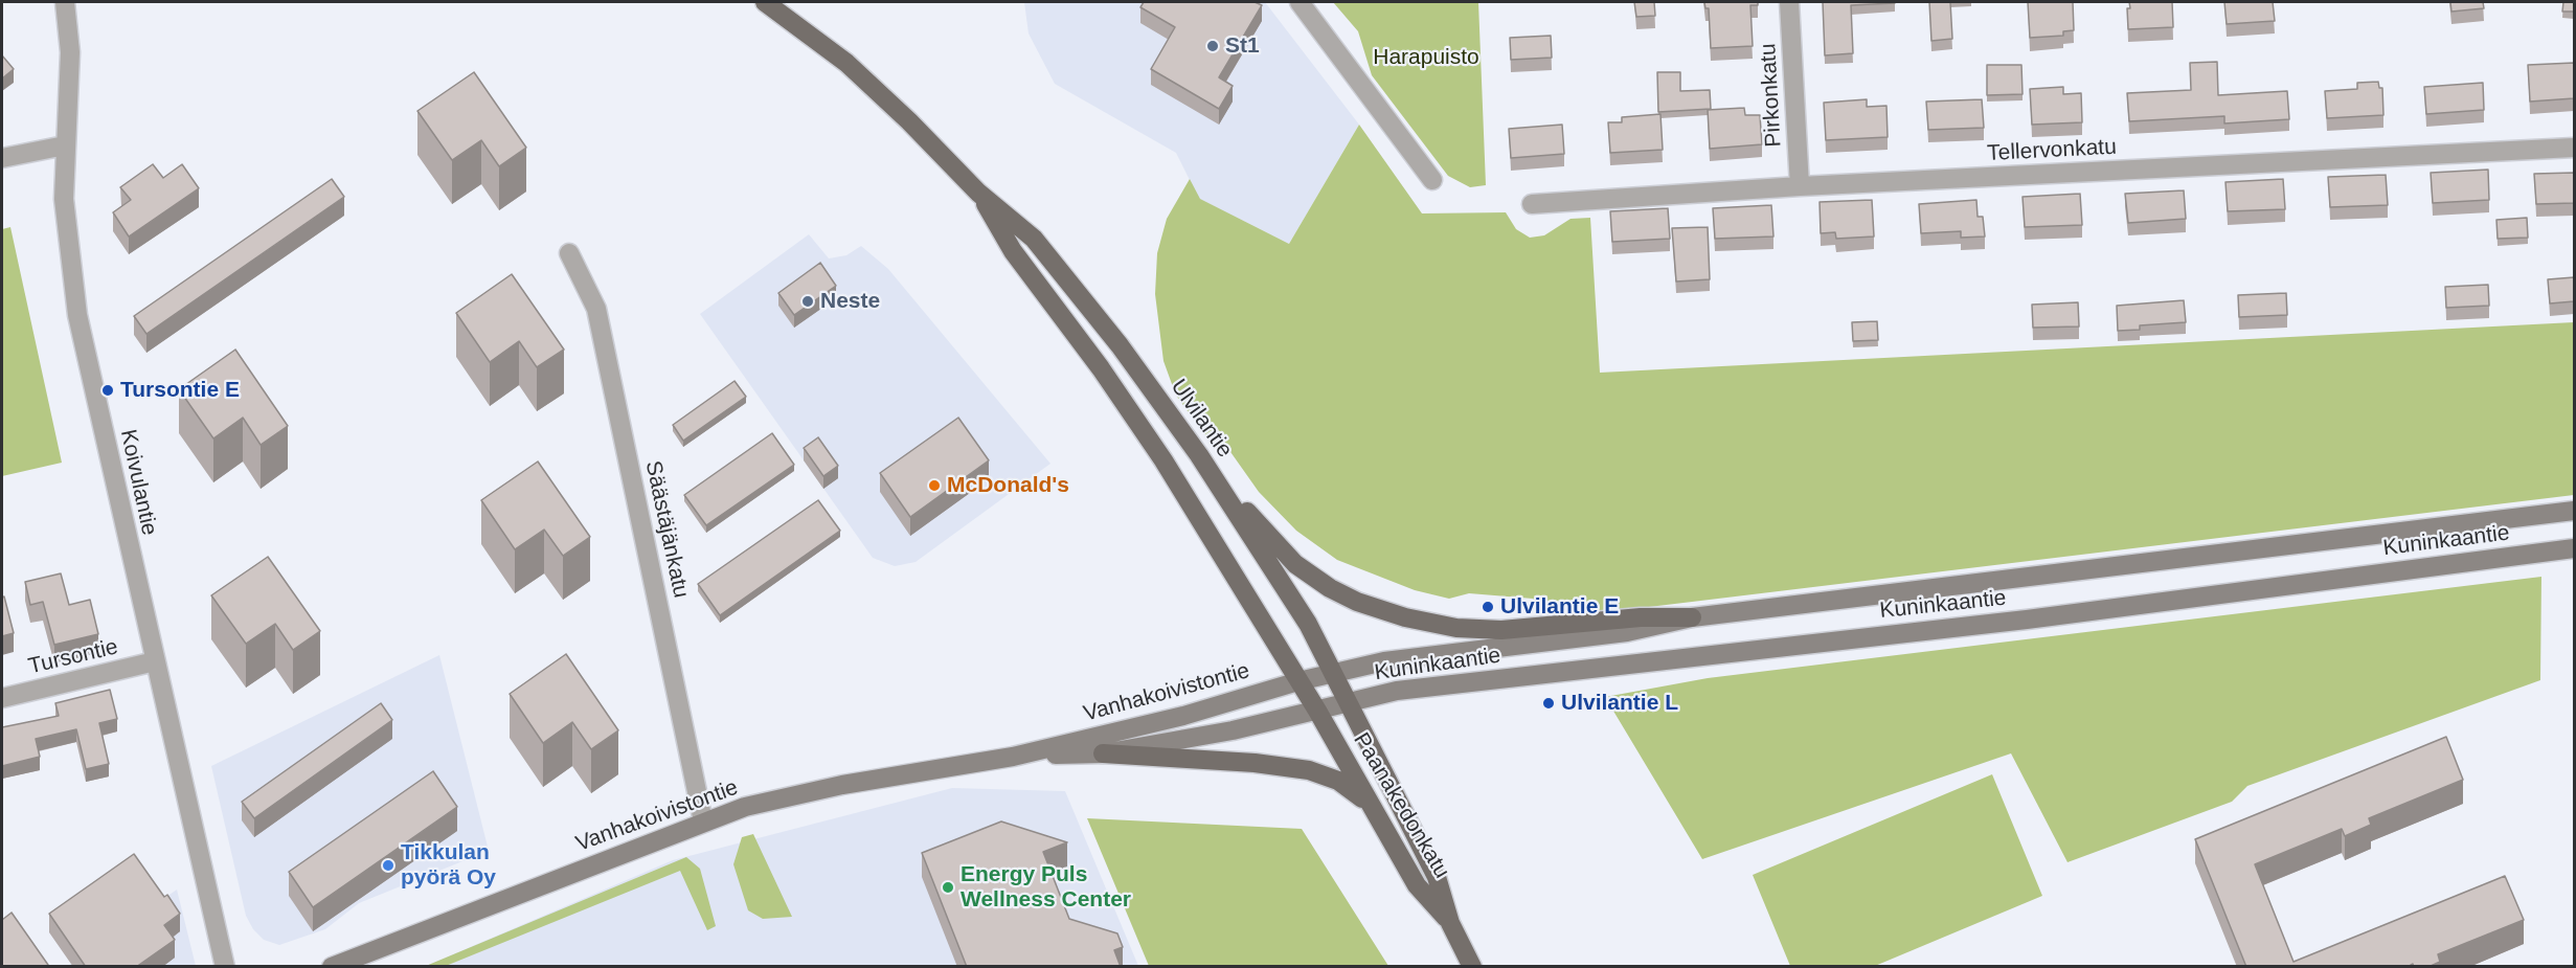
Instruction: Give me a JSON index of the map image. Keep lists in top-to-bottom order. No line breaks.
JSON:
{"streets":{"main road":["Ulvilantie","Kuninkaantie","Vanhakoivistontie","Paanakedonkatu"],"street":["Pirkonkatu","Tellervonkatu","Koivulantie","Säästäjänkatu","Tursontie"]},"crossings":[["Pirkonkatu","Tellervonkatu"],["Ulvilantie","Kuninkaantie"],["Ulvilantie","Vanhakoivistontie"],["Ulvilantie","Paanakedonkatu"],["Koivulantie","Tursontie"],["Säästäjänkatu","Vanhakoivistontie"],["Kuninkaantie","Vanhakoivistontie"],["Kuninkaantie","Paanakedonkatu"],["Vanhakoivistontie","Paanakedonkatu"]],"parks":["Harapuisto"],"places":["St1","Neste","Tursontie E","McDonald's","Ulvilantie E","Ulvilantie L","Tikkulan pyörä Oy","Energy Puls Wellness Center"]}
